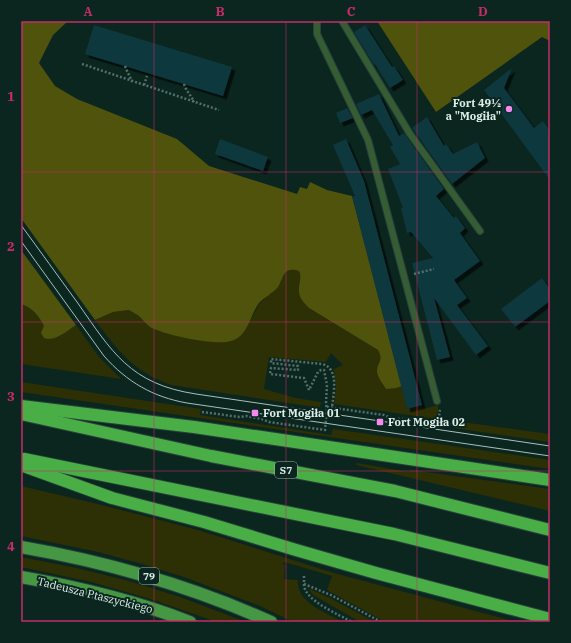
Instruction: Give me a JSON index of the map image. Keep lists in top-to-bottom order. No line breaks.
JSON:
{"streets":{"highway":["S7"],"main road":["79","Tadeusza Ptaszyckiego"]},"places":{"other":["Fort 49½ a \"Mogiła\""],"transit":["Fort Mogiła 01","Fort Mogiła 02"]},"grid":{"columns":["A","B","C","D"],"rows":["1","2","3","4"]}}
